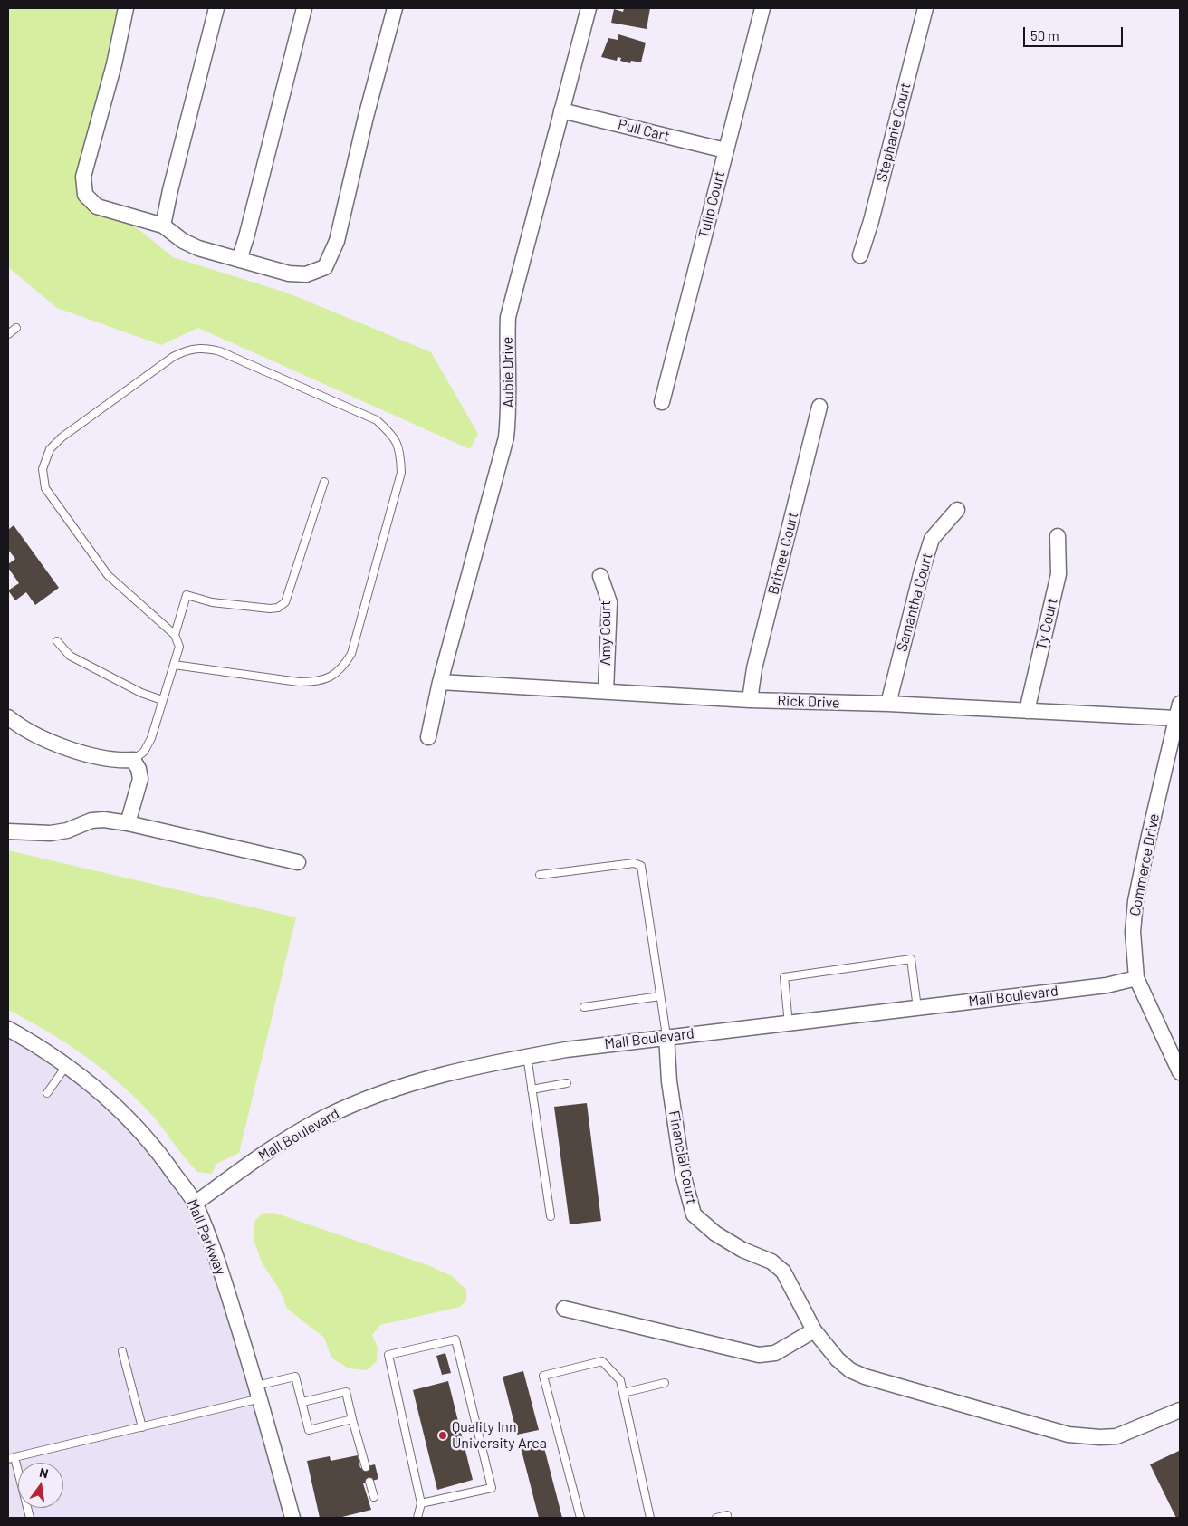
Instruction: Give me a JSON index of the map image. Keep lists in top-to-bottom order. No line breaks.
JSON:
{"streets":{"street":["Pull Cart","Stephanie Court","Tulip Court","Aubie Drive","Britnee Court","Samantha Court","Ty Court","Amy Court","Rick Drive","Commerce Drive","Mall Boulevard","Financial Court","Mall Parkway"]},"crossings":[["Pull Cart","Tulip Court"],["Pull Cart","Aubie Drive"],["Aubie Drive","Rick Drive"],["Britnee Court","Rick Drive"],["Samantha Court","Rick Drive"],["Ty Court","Rick Drive"],["Amy Court","Rick Drive"],["Rick Drive","Commerce Drive"],["Commerce Drive","Mall Boulevard"],["Mall Boulevard","Financial Court"],["Mall Boulevard","Mall Parkway"]],"places":["Quality Inn University Area"],"scale_bar":"50 m","north":"top"}
